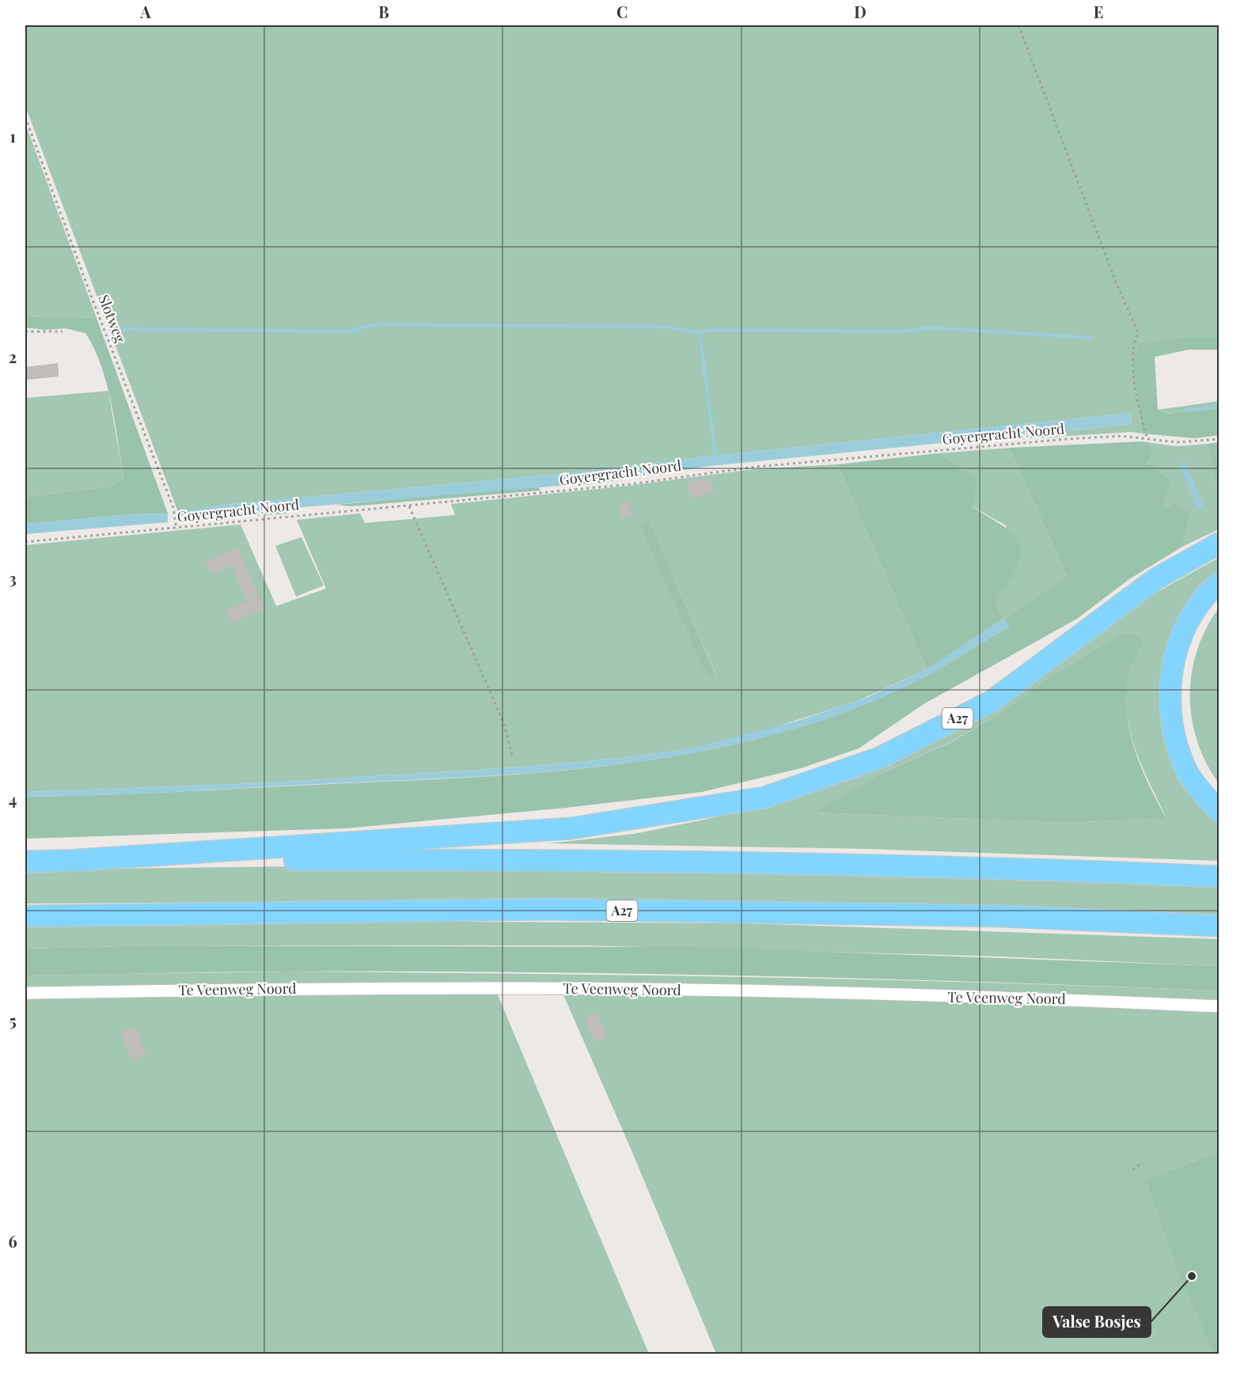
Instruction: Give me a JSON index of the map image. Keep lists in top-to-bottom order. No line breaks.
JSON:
{"streets":{"highway":["A27"],"street":["Te Veenweg Noord"],"path":["Slotweg","Goyergracht Noord"]},"crossings":[["Slotweg","Goyergracht Noord"]],"places":["Valse Bosjes"],"grid":{"columns":["A","B","C","D","E"],"rows":["1","2","3","4","5","6"]}}
